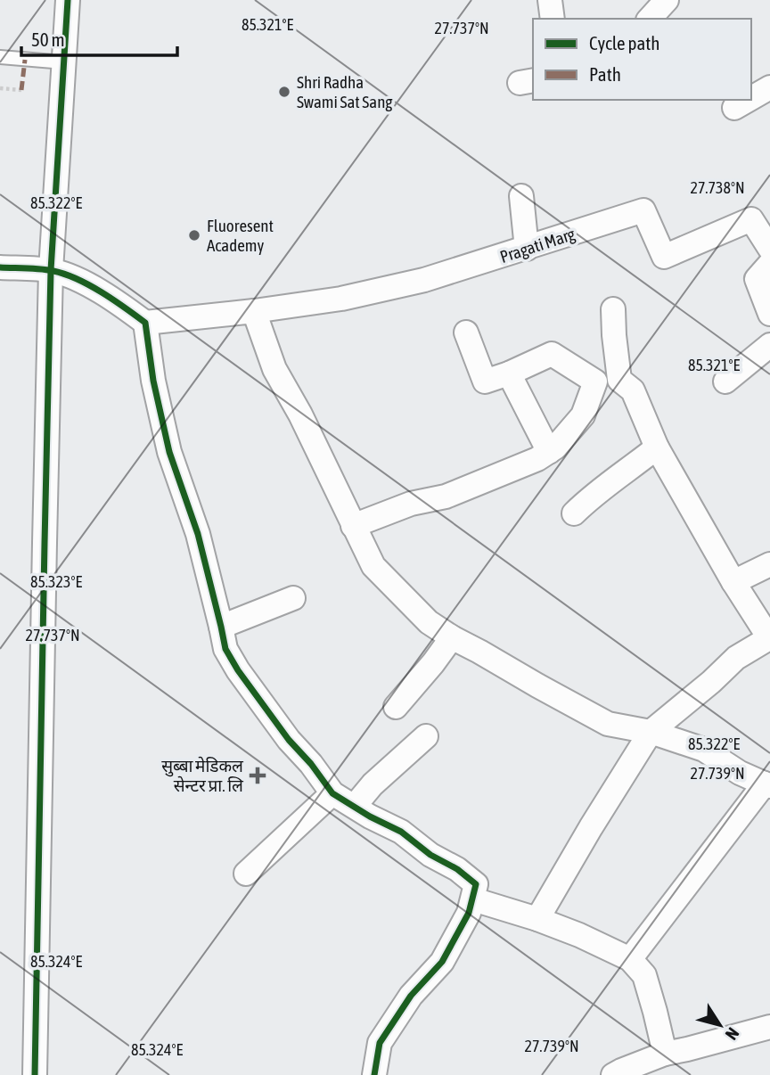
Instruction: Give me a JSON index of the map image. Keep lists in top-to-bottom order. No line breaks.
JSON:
{"streets":{"street":["Pragati Marg"]},"places":{"other":["Shri Radha Swami Sat Sang","Fluoresent Academy"],"health":["सुब्बा मेडिकल सेन्टर प्रा. लि"]},"legend":["Cycle path","Path"],"scale_bar":"50 m","north":"bottom right","coordinates":["85.321°E","27.737°N","27.738°N","85.322°E","85.323°E","27.739°N","85.324°E"]}
